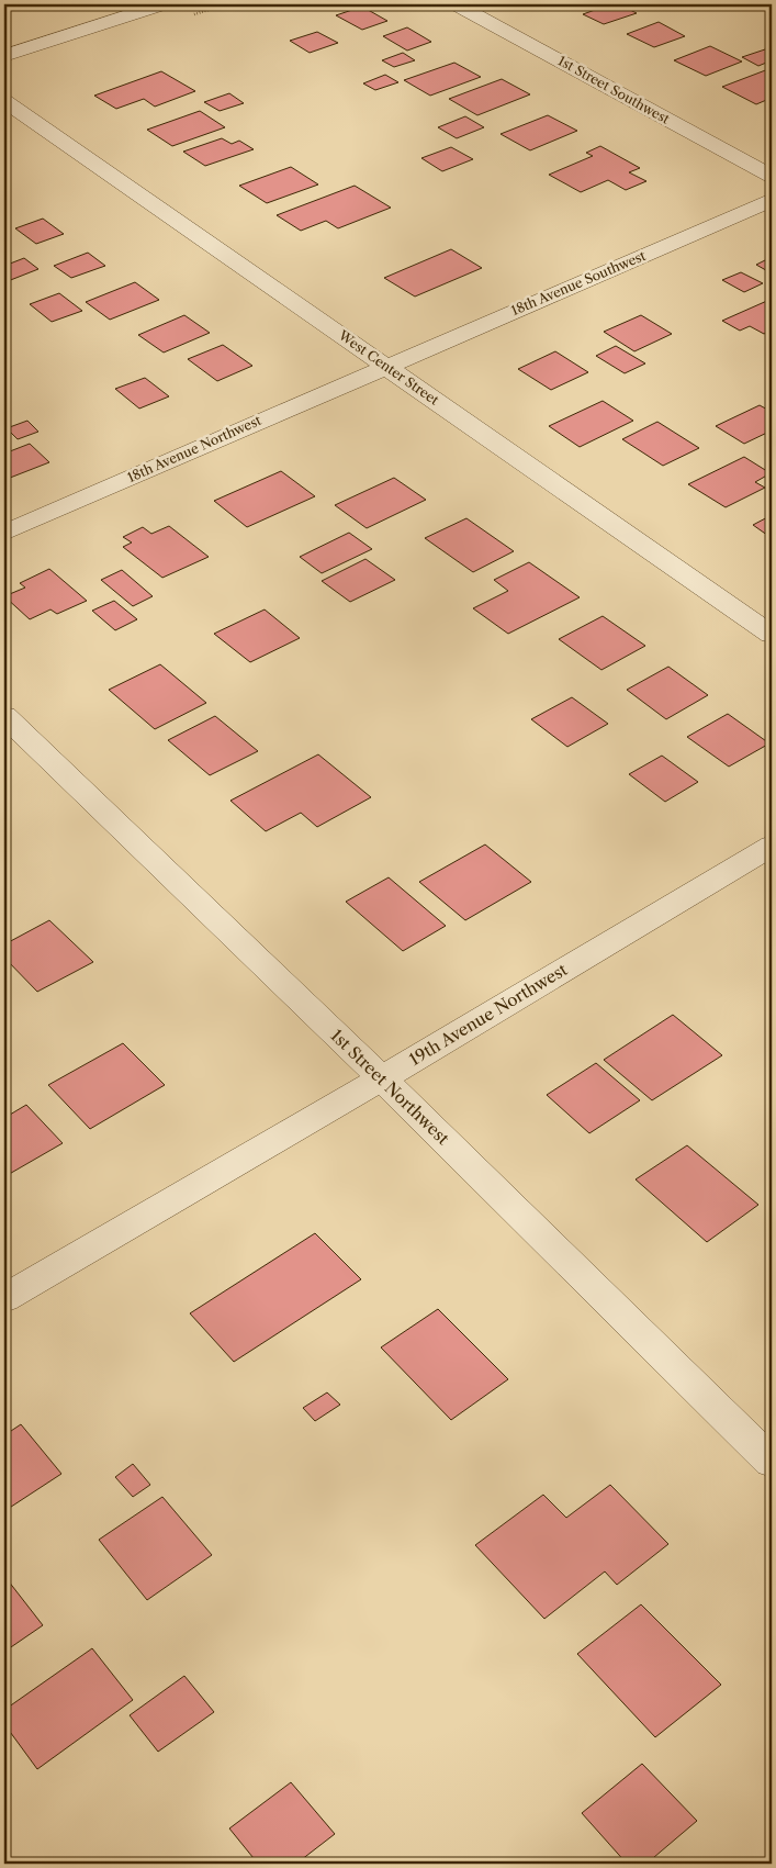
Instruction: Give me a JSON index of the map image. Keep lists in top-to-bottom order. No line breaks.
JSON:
{"streets":{"street":["1st Street Southwest","18th Avenue Southwest","West Center Street","18th Avenue Northwest","19th Avenue Northwest","1st Street Northwest"]},"crossings":[["18th Avenue Southwest","West Center Street"],["18th Avenue Southwest","18th Avenue Northwest"],["West Center Street","18th Avenue Northwest"],["19th Avenue Northwest","1st Street Northwest"]]}
